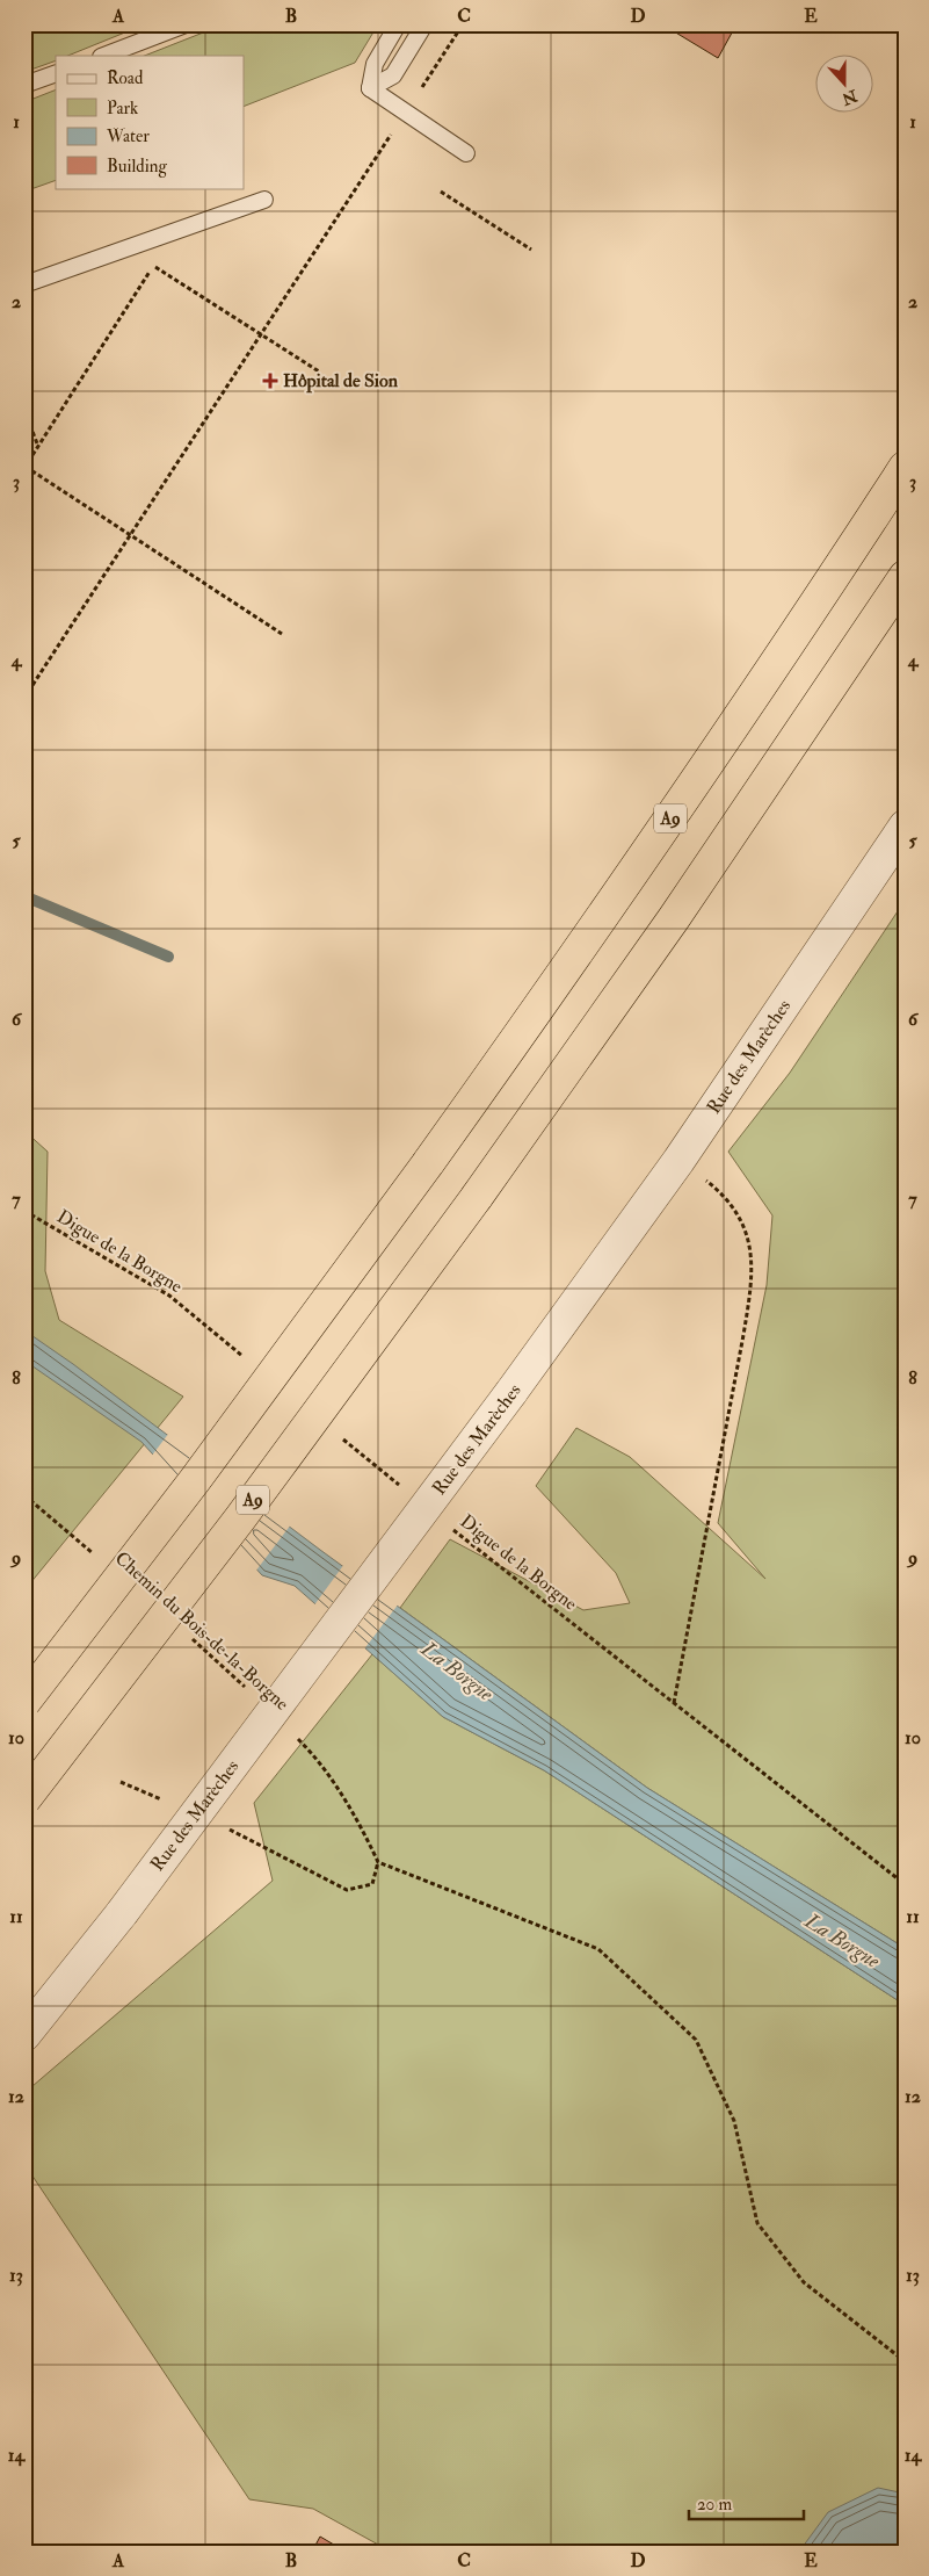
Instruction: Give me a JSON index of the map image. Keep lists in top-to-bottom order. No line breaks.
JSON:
{"streets":{"highway":["A9"],"street":["Rue des Marèches"],"path":["Digue de la Borgne","Chemin du Bois-de-la-Borgne"]},"water":["La Borgne"],"places":{"health":["Hôpital de Sion"]},"legend":["Road","Park","Water","Building"],"scale_bar":"20 m","north":"bottom","grid":{"columns":["A","B","C","D","E"],"rows":["1","2","3","4","5","6","7","8","9","10","11","12","13","14"]}}
